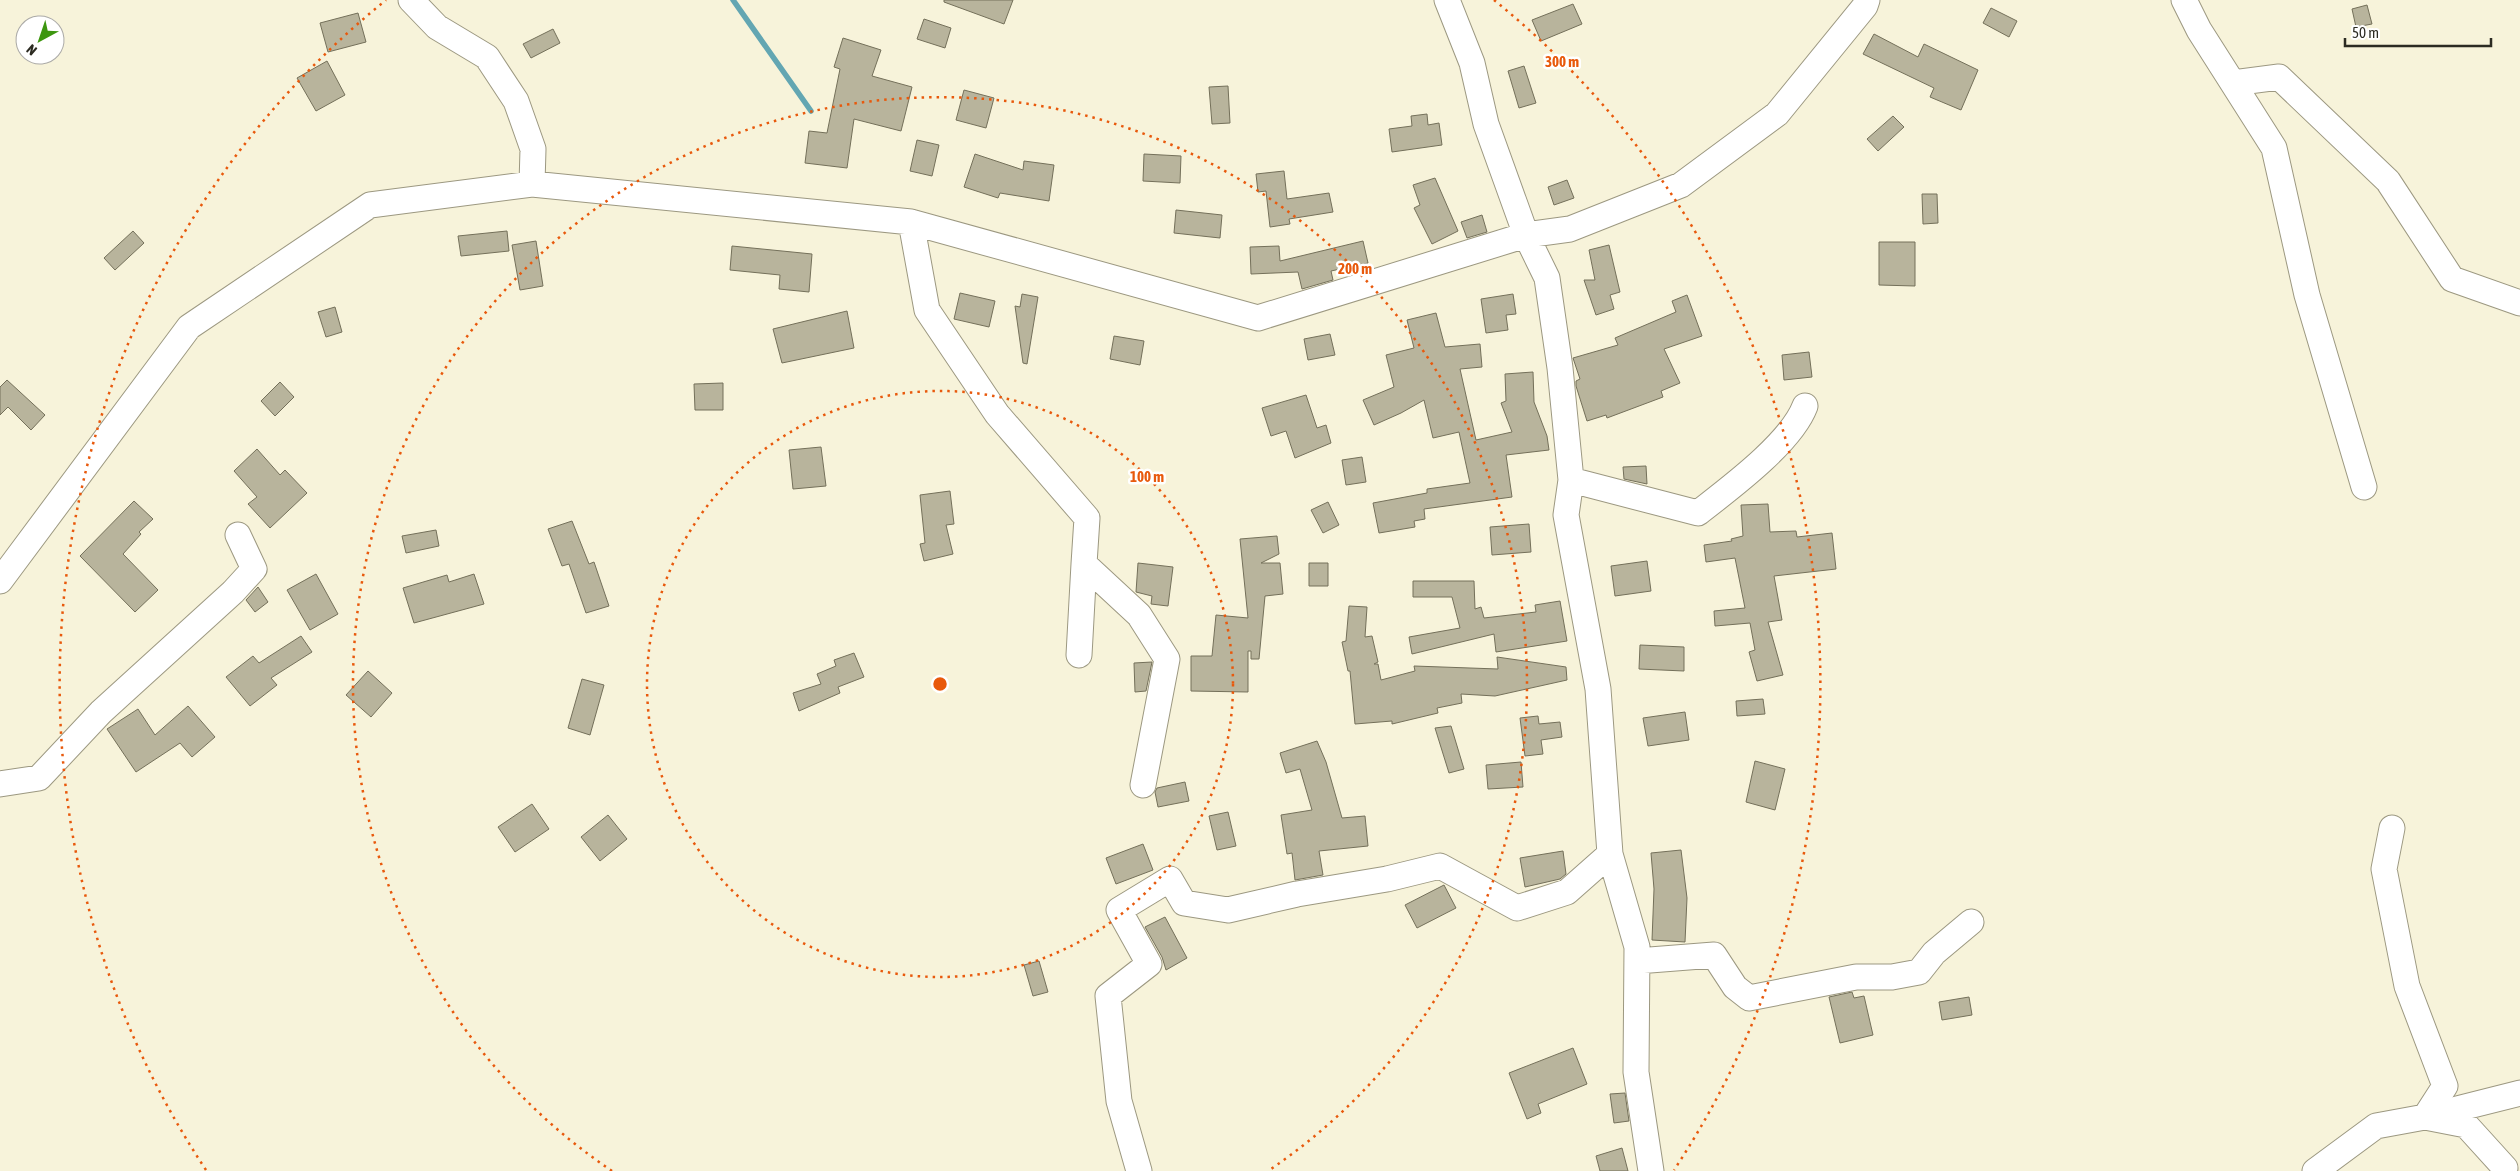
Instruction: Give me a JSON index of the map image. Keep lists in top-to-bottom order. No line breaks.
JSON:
{"scale_bar":"50 m","north":"bottom left","rings":["300 m","200 m","100 m"]}
